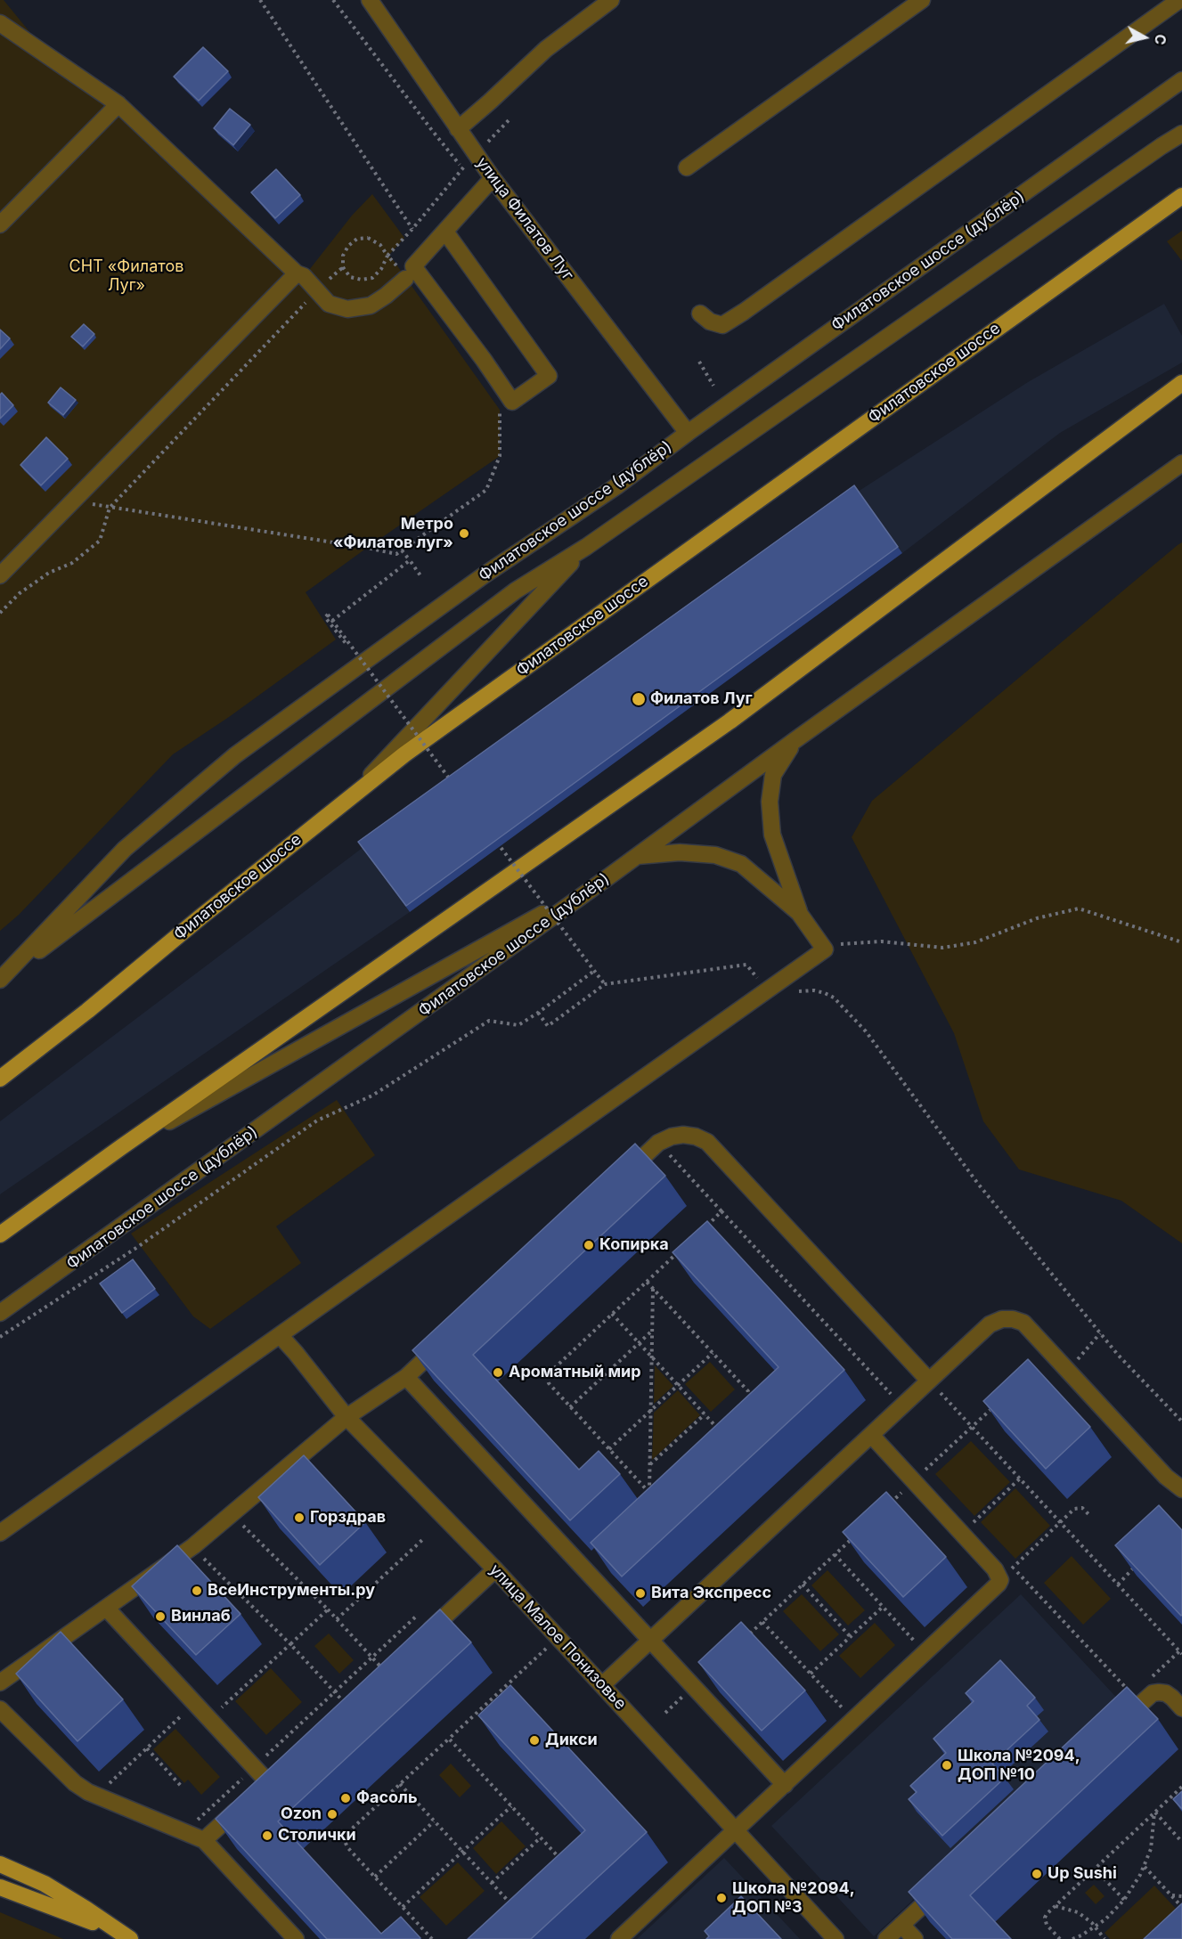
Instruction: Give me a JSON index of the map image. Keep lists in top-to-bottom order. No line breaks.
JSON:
{"streets":{"main road":["Филатовское шоссе"],"street":["улица Филатов Луг","Филатовское шоссе (дублёр)","улица Малое Понизовье"]},"crossings":[["улица Филатов Луг","Филатовское шоссе (дублёр)"]],"parks":["СНТ «Филатов Луг»"],"places":["Метро «Филатов луг»","Филатов Луг","Копирка","Ароматный мир","Горздрав","ВсеИнструменты.ру","Вита Экспресс","Винлаб","Дикси","Школа №2094, ДОП №10","Фасоль","Ozon","Столички","Up Sushi","Школа №2094, ДОП №3"],"north":"right"}
